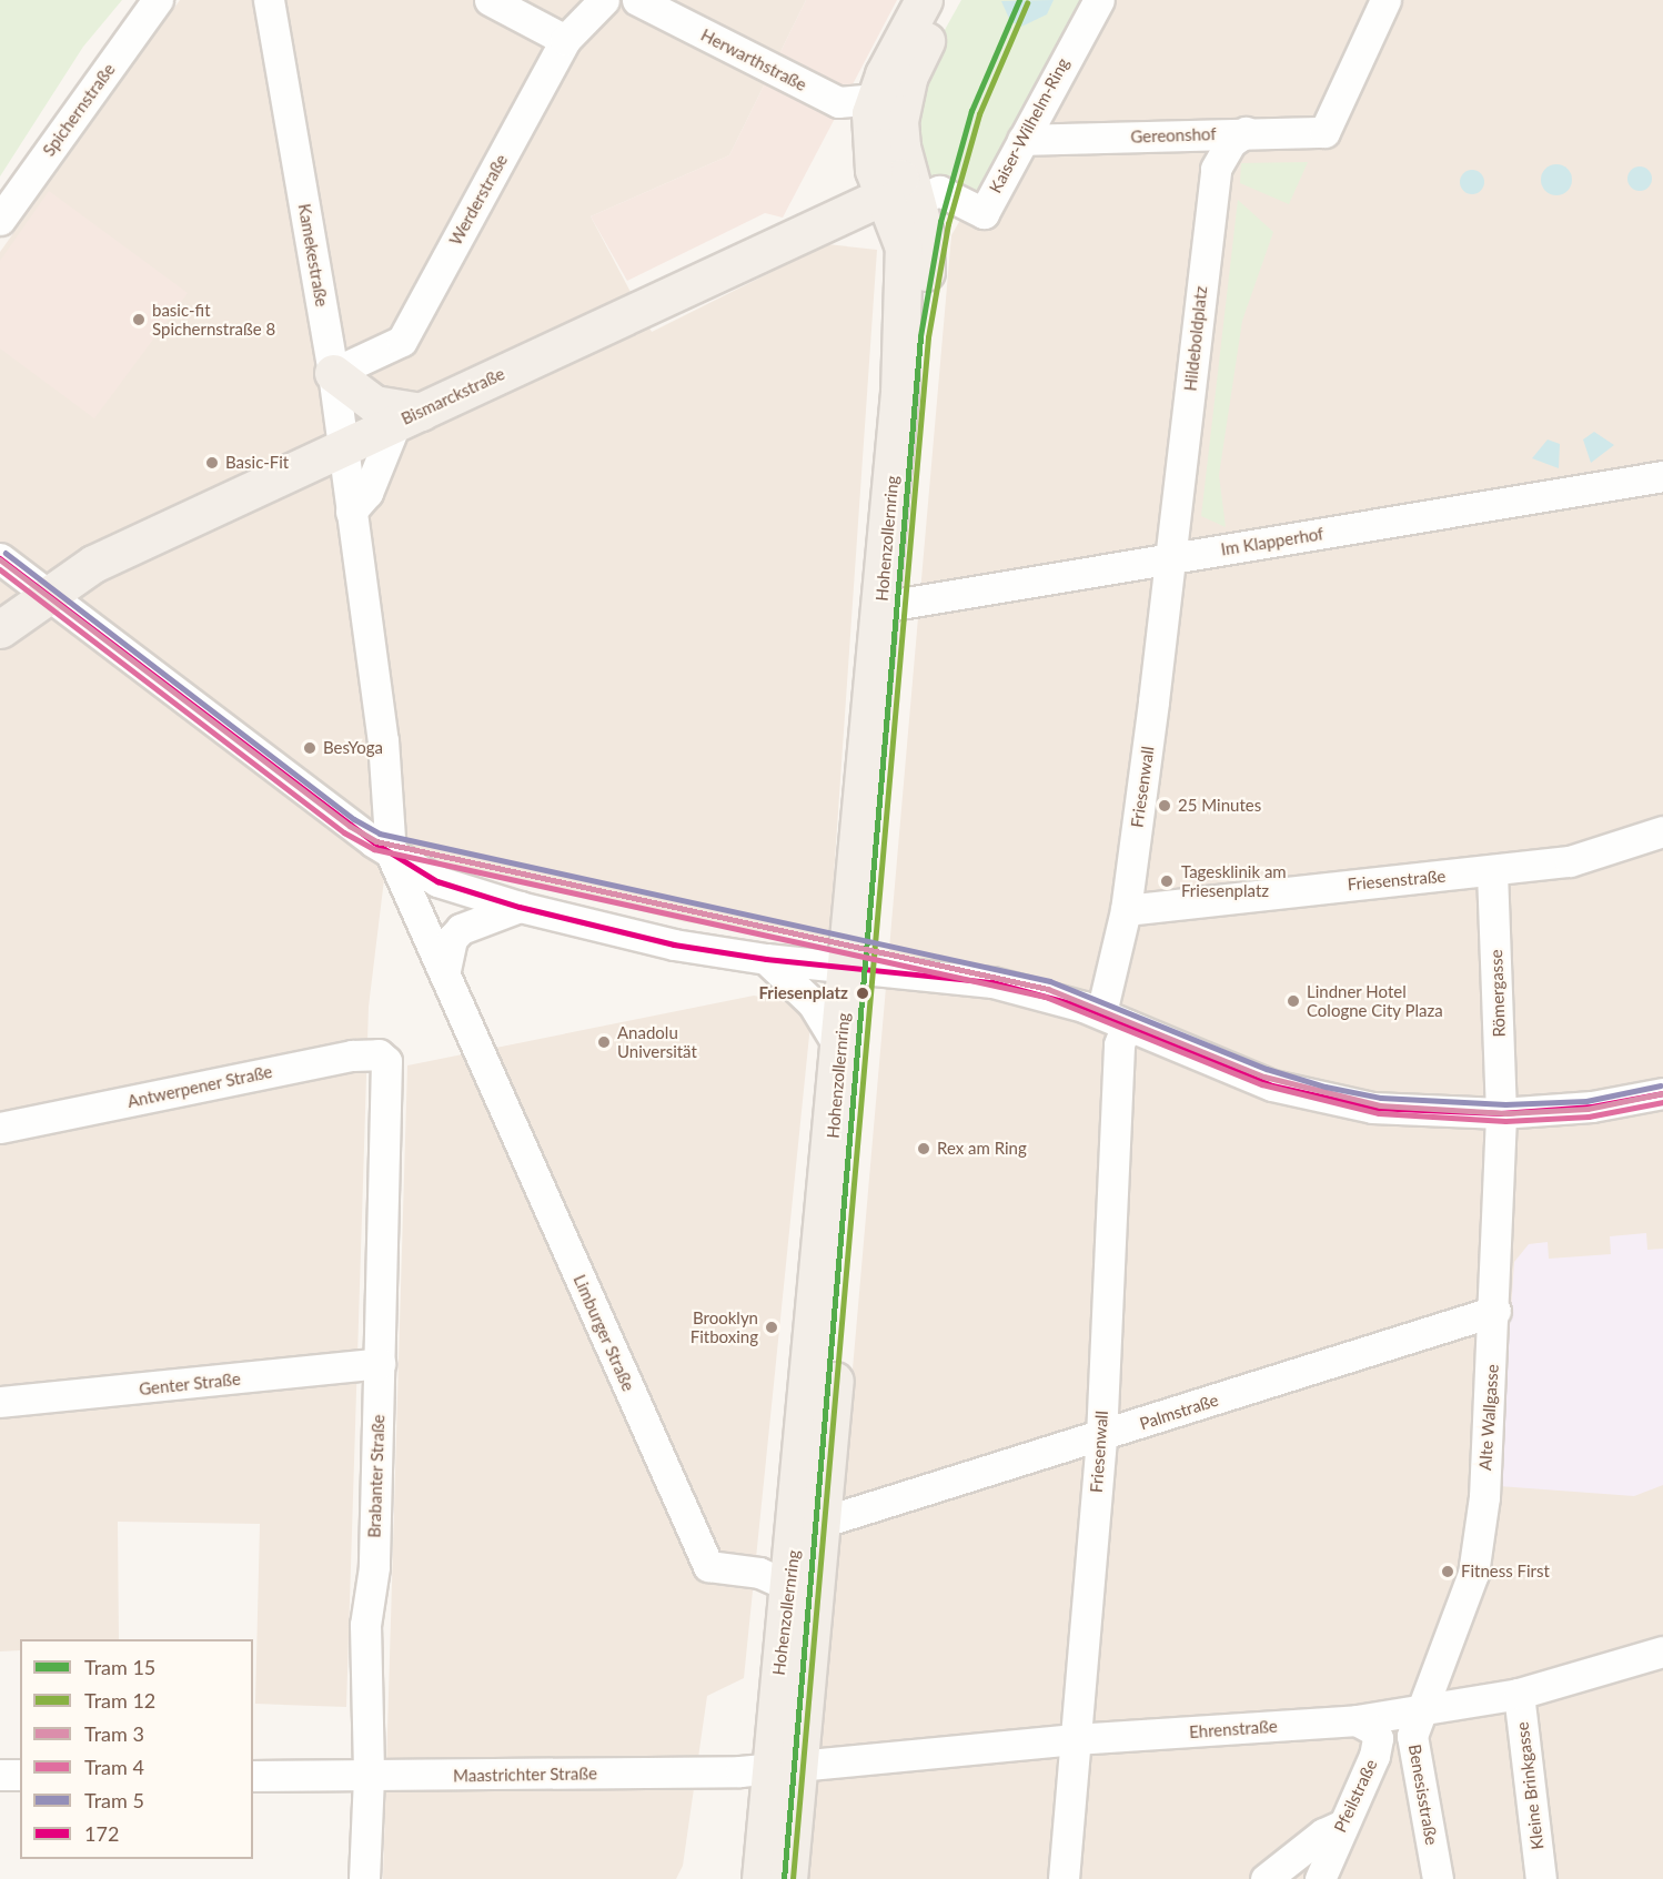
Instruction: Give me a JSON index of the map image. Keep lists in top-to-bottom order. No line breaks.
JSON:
{"streets":{"main road":["Bismarckstraße","Hohenzollernring"],"street":["Herwarthstraße","Spichernstraße","Kaiser-Wilhelm-Ring","Gereonshof","Werderstraße","Kamekestraße","Hildeboldplatz","Im Klapperhof","Friesenwall","Friesenstraße","Römergasse","Antwerpener Straße","Limburger Straße","Genter Straße","Palmstraße","Alte Wallgasse","Brabanter Straße","Ehrenstraße","Maastrichter Straße","Kleine Brinkgasse","Benesisstraße","Pfeilstraße"]},"crossings":[["Kaiser-Wilhelm-Ring","Gereonshof"],["Kaiser-Wilhelm-Ring","Bismarckstraße"],["Kaiser-Wilhelm-Ring","Hohenzollernring"],["Gereonshof","Hildeboldplatz"],["Werderstraße","Kamekestraße"],["Kamekestraße","Bismarckstraße"],["Kamekestraße","Limburger Straße"],["Hildeboldplatz","Im Klapperhof"],["Hildeboldplatz","Friesenwall"],["Bismarckstraße","Hohenzollernring"],["Hohenzollernring","Im Klapperhof"],["Hohenzollernring","Limburger Straße"],["Hohenzollernring","Palmstraße"],["Hohenzollernring","Ehrenstraße"],["Hohenzollernring","Maastrichter Straße"],["Im Klapperhof","Friesenwall"],["Friesenwall","Friesenstraße"],["Friesenwall","Palmstraße"],["Friesenwall","Ehrenstraße"],["Friesenstraße","Römergasse"],["Römergasse","Alte Wallgasse"],["Antwerpener Straße","Brabanter Straße"],["Genter Straße","Brabanter Straße"],["Palmstraße","Alte Wallgasse"],["Alte Wallgasse","Ehrenstraße"],["Alte Wallgasse","Benesisstraße"],["Brabanter Straße","Maastrichter Straße"],["Ehrenstraße","Maastrichter Straße"],["Ehrenstraße","Kleine Brinkgasse"],["Ehrenstraße","Benesisstraße"],["Ehrenstraße","Pfeilstraße"]],"places":["basic-fit Spichernstraße 8","Basic-Fit","BesYoga","25 Minutes","Tagesklinik am Friesenplatz","Friesenplatz","Lindner Hotel Cologne City Plaza","Anadolu Universität","Rex am Ring","Brooklyn Fitboxing","Fitness First"],"lines":["tram line 15","tram line 12","tram line 5","transit line 172","tram line 3","tram line 4"],"legend":["Tram 15","Tram 12","Tram 3","Tram 4","Tram 5","172"]}
